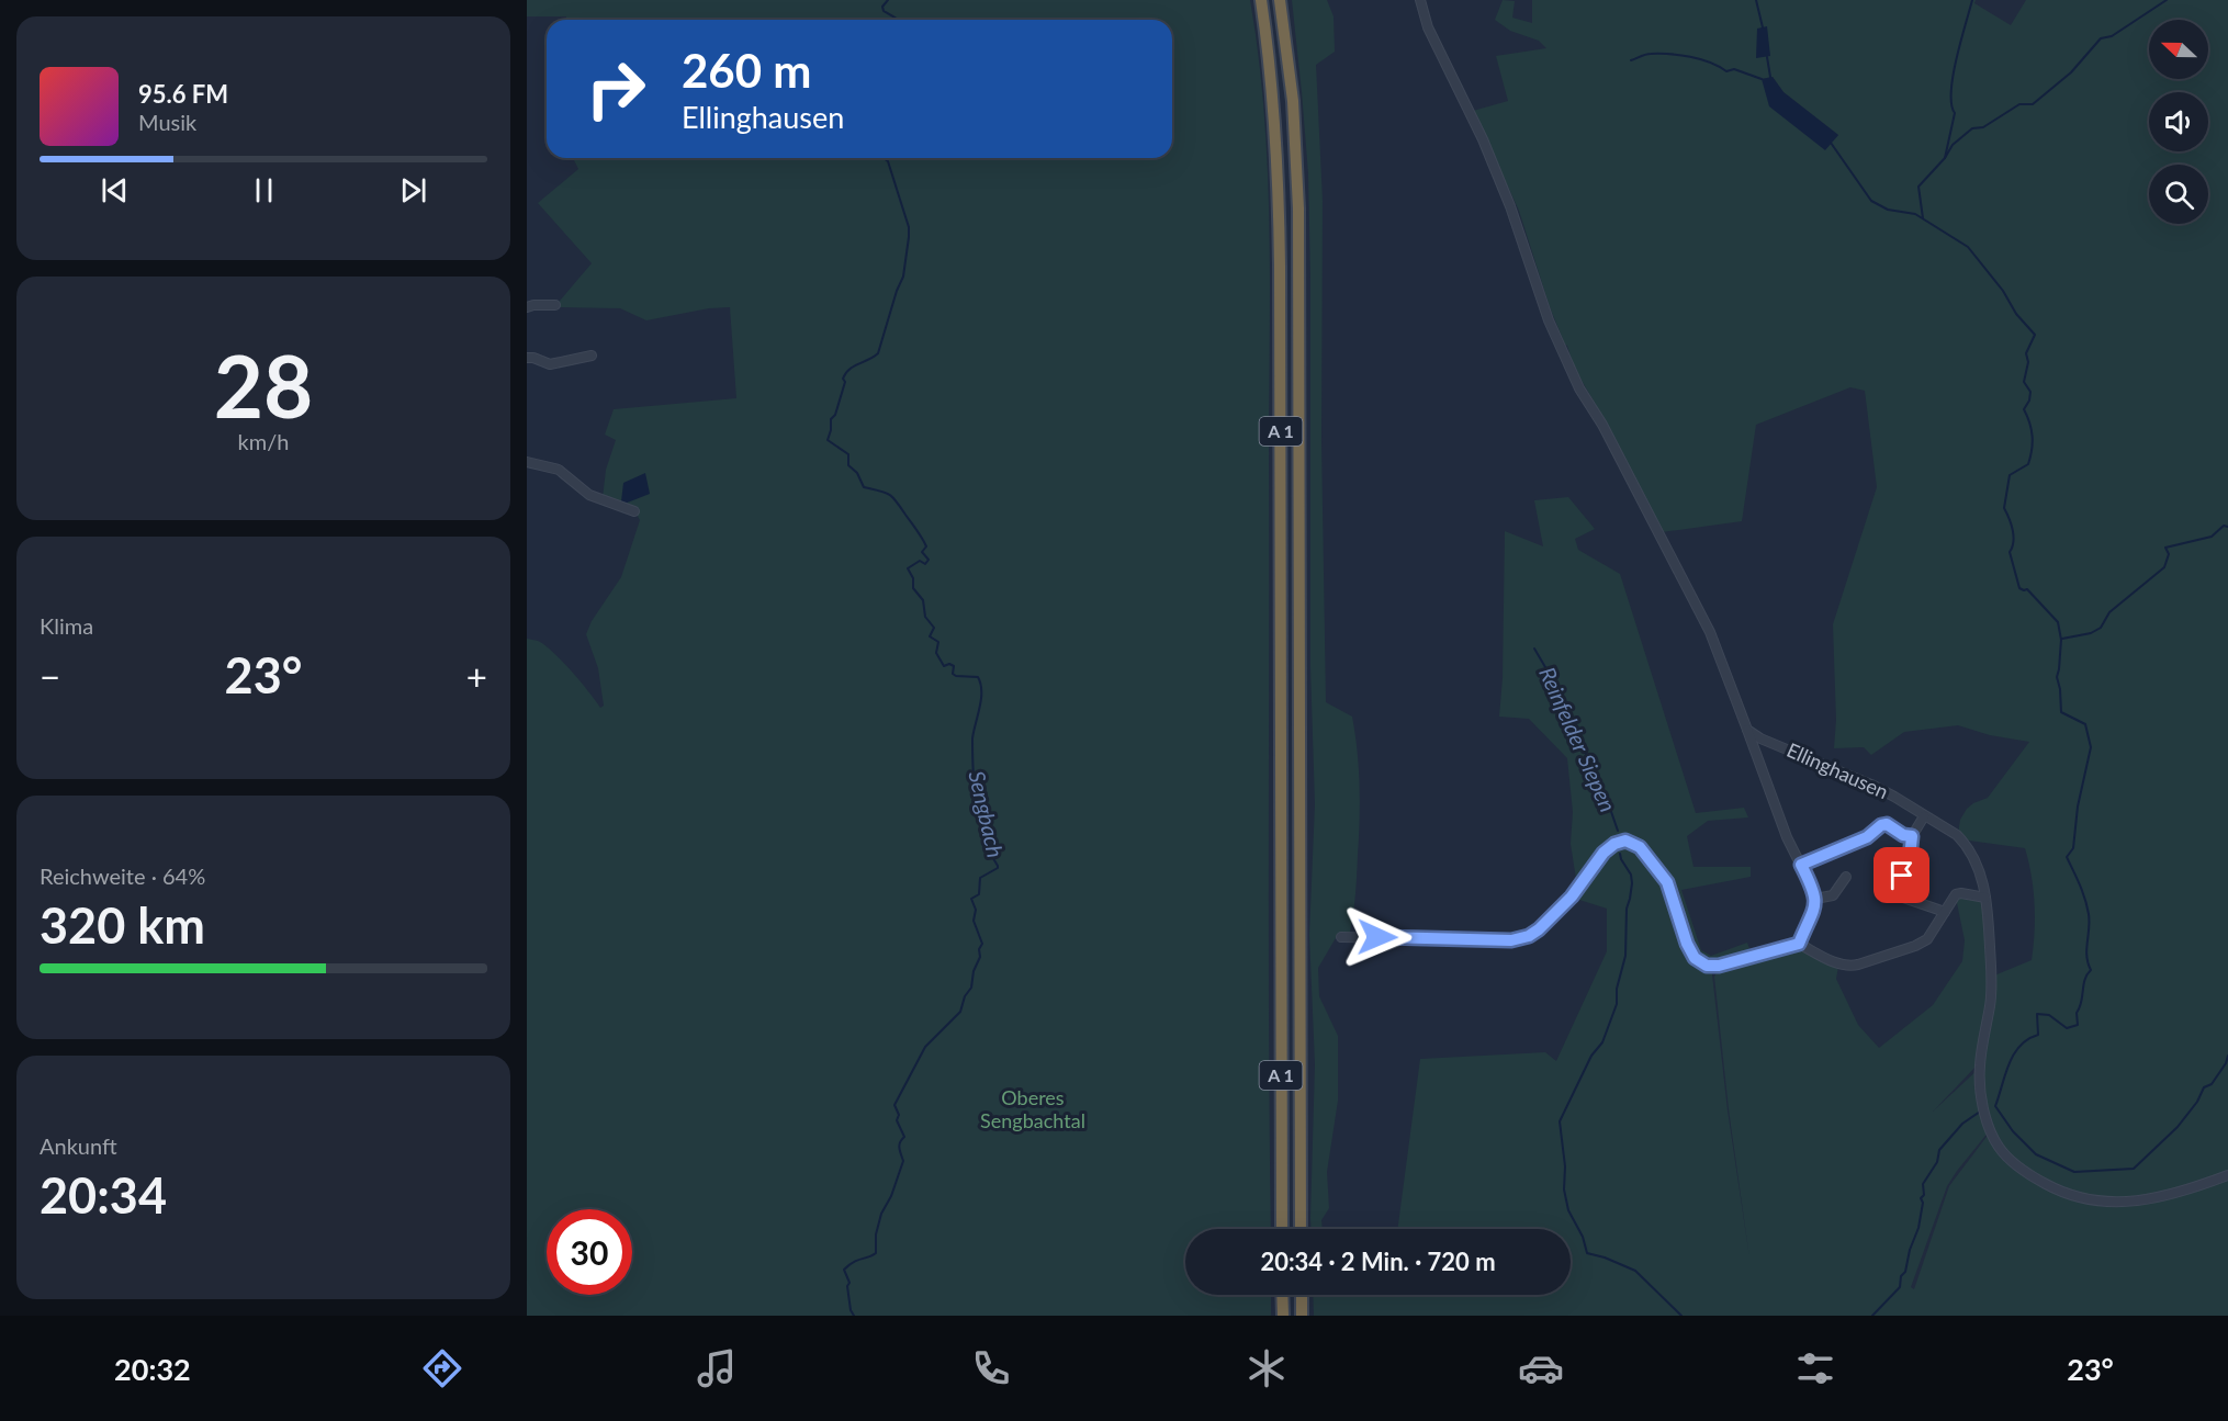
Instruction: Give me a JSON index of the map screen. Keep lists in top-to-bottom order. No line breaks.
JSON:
{"streets":{"highway":["A 1"],"street":["Ellinghausen"]},"water":["Reinfelder Siepen","Sengbach"],"parks":["Oberes Sengbachtal"],"north":"left","page":{"turn":["260 m","Ellinghausen"],"song":["95.6 FM","Musik"],"tile":[["28","km/h"],"Klima",["Reichweite · 64%","320 km"],["Ankunft","20:34"]],"heat":["−","23°","+"],"limit":"30","trip":"20:34 · 2 Min. · 720 m","tabs":["20:32","23°"]}}
